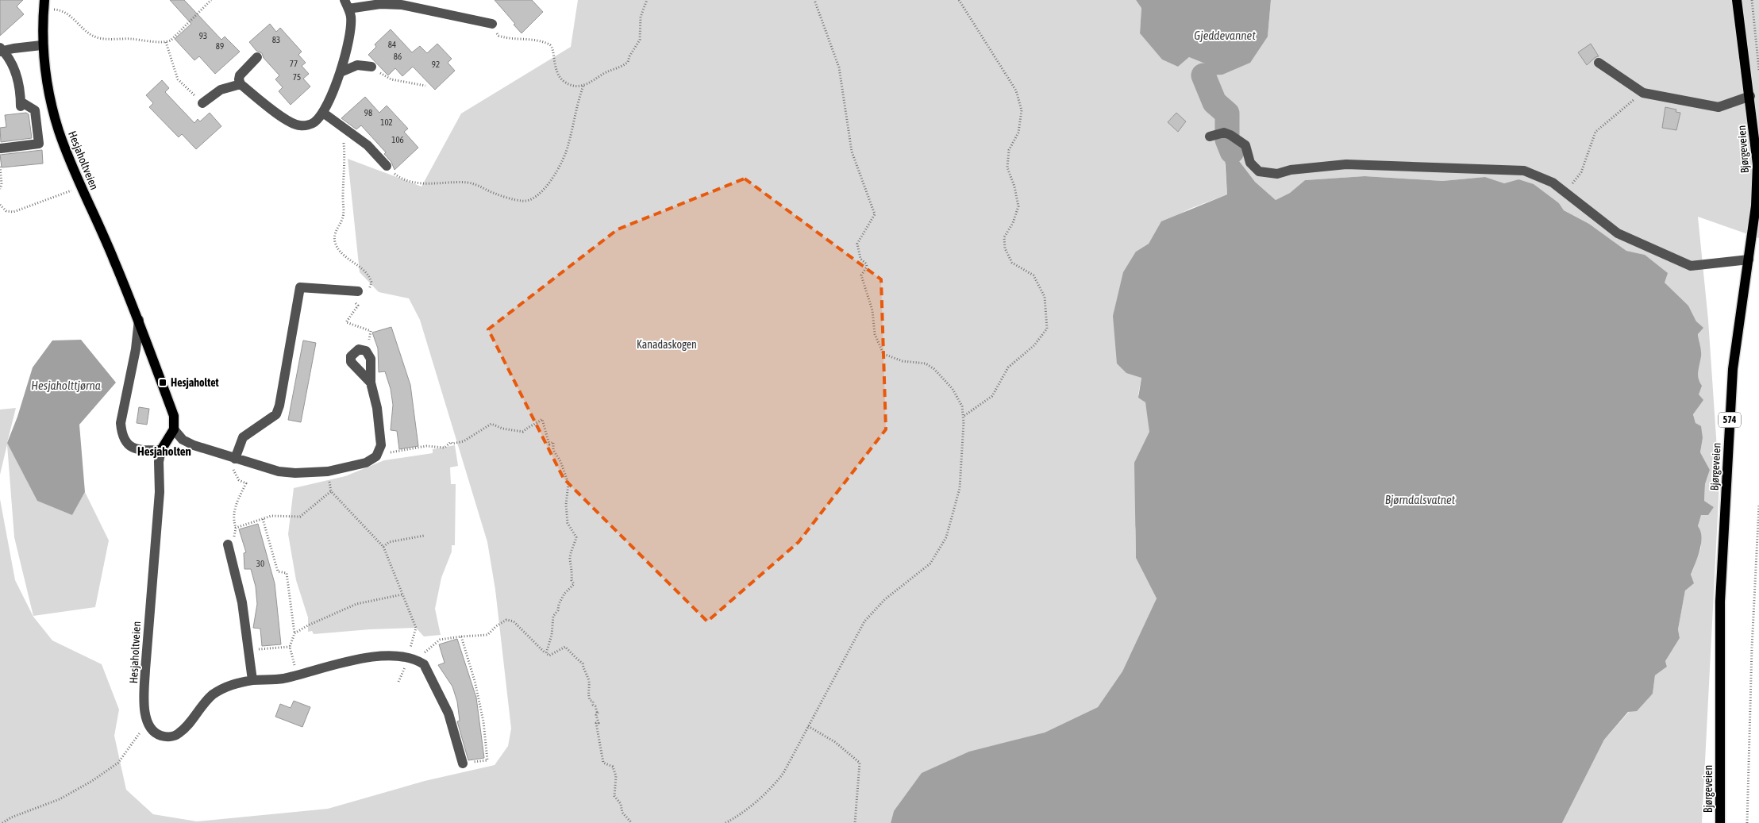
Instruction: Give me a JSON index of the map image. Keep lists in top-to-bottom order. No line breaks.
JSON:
{"streets":{"main road":["Bjørgeveien","Hesjaholtveien","574"]},"districts":["Hesjaholten"],"water":["Gjeddevannet","Hesjaholttjørna","Bjørndalsvatnet"],"parks":["Kanadaskogen"],"places":{"transit":["Hesjaholtet"]},"house_numbers":["93","83","84","89","86","77","92","75","98","102","106","30"]}
